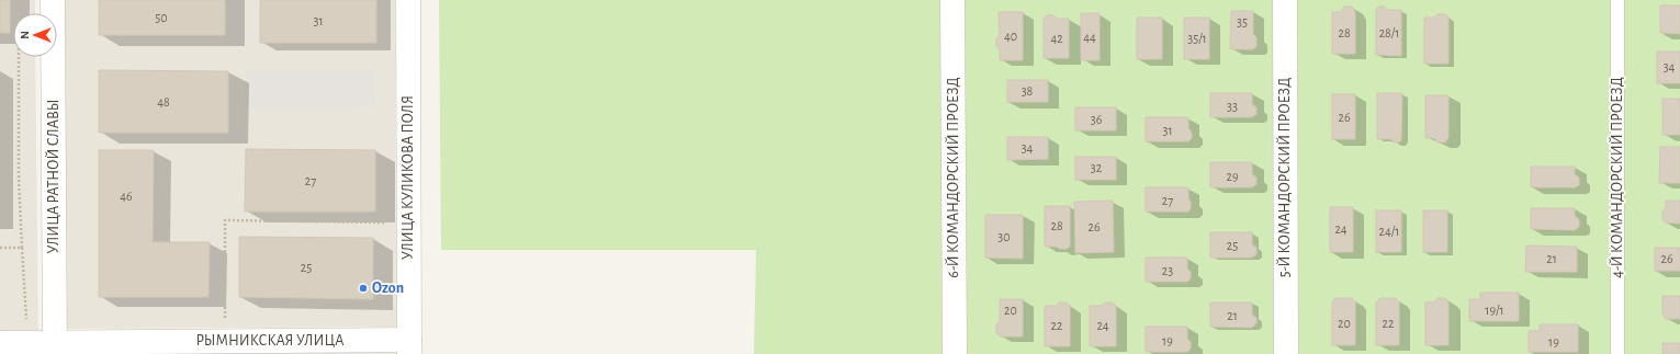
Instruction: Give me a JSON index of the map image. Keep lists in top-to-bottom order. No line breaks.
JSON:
{"streets":{"street":["УЛИЦА РАТНОЙ СЛАВЫ","УЛИЦА КУЛИКОВА ПОЛЯ","6-Й КОМАНДОРСКИЙ ПРОЕЗД","5-Й КОМАНДОРСКИЙ ПРОЕЗД","РЫМНИКСКАЯ УЛИЦА"],"lane":["4-Й КОМАНДОРСКИЙ ПРОЕЗД"]},"crossings":[["УЛИЦА РАТНОЙ СЛАВЫ","РЫМНИКСКАЯ УЛИЦА"],["УЛИЦА КУЛИКОВА ПОЛЯ","РЫМНИКСКАЯ УЛИЦА"]],"places":["Ozon"],"house_numbers":["50","31","35","28","28/1","40","44","42","35/1","34","38","48","33","26","36","31","34","32","29","27","46","27","28","26","24","24/1","30","25","21","26","25","23","20","19/1","21","20","22","22","24","19","19"],"north":"left"}
